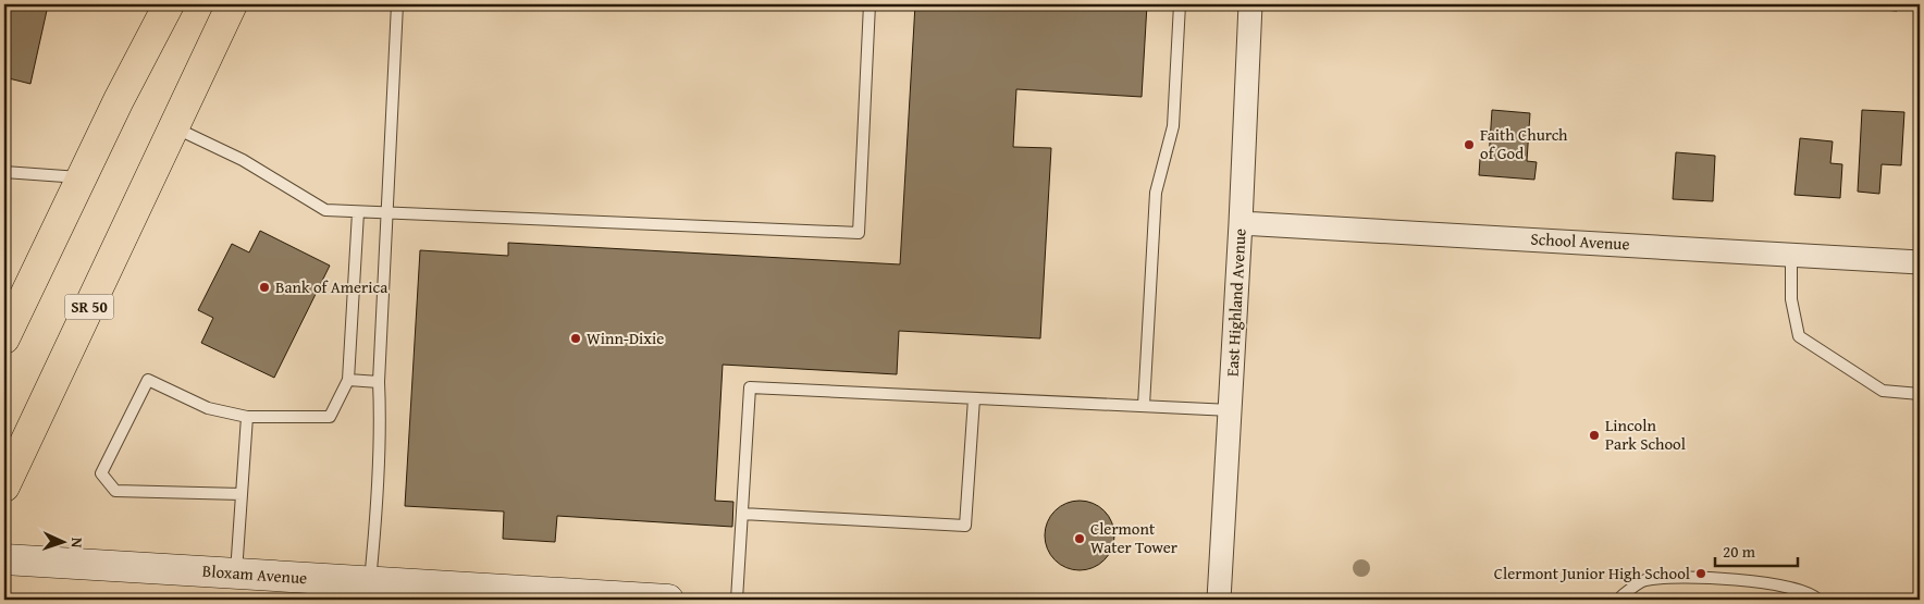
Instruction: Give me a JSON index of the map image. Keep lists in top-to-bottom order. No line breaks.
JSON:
{"streets":{"highway":["SR 50"],"street":["School Avenue","East Highland Avenue","Bloxam Avenue"]},"crossings":[["School Avenue","East Highland Avenue"]],"places":["Faith Church of God","Bank of America","Winn-Dixie","Lincoln Park School","Clermont Water Tower","Clermont Junior High School"],"scale_bar":"20 m","north":"right"}
